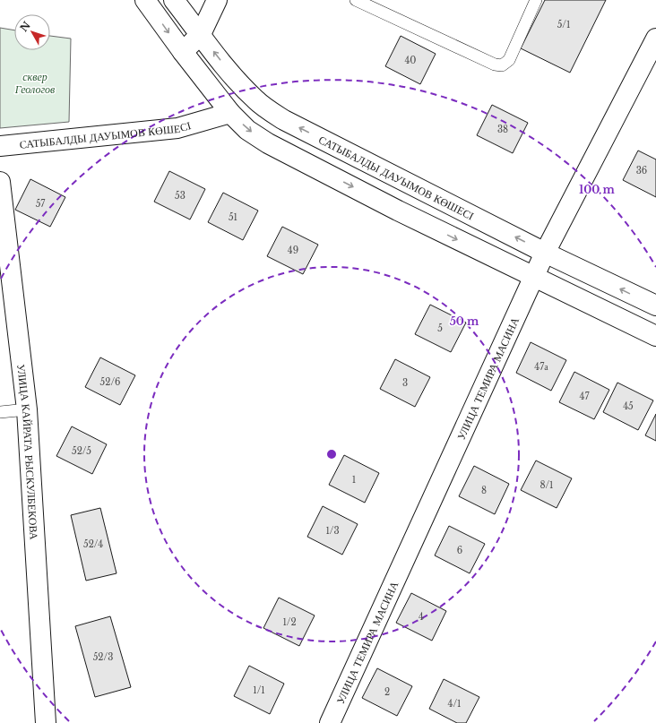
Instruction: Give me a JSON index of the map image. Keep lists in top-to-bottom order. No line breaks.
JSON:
{"streets":{"street":["САТЫБАЛДЫ ДАУЫМОВ КӨШЕСІ","УЛИЦА ТЕМИРА МАСИНА","УЛИЦА КАЙРАТА РЫСКУЛБЕКОВА"]},"crossings":[["САТЫБАЛДЫ ДАУЫМОВ КӨШЕСІ","УЛИЦА ТЕМИРА МАСИНА"]],"parks":["сквер Геологов"],"house_numbers":["5/1","40","38","36","53","57","51","49","5","47а","52/6","3","47","45","52/5","1","8/1","8","1/3","52/4","6","4","1/2","52/3","1/1","2","4/1"],"north":"top left","rings":["100 m","50 m"]}
